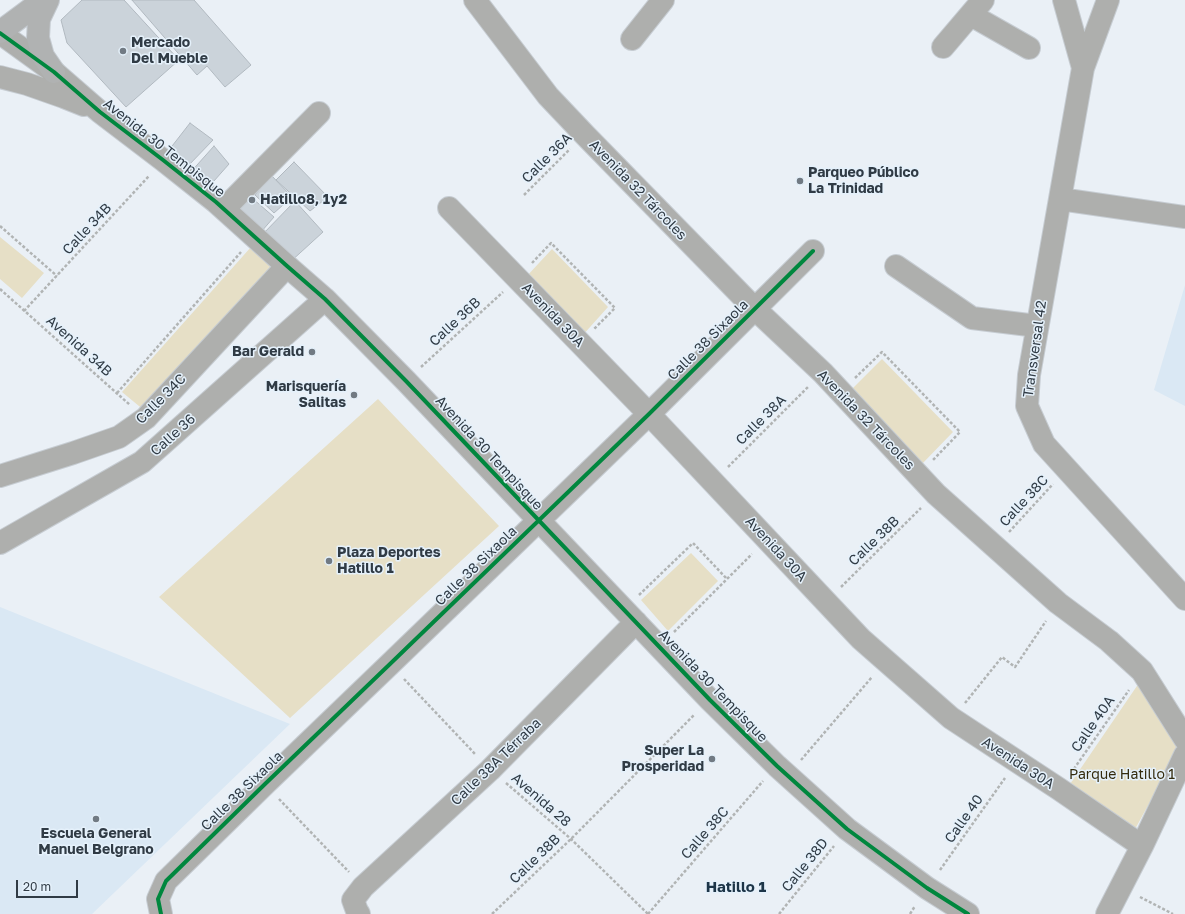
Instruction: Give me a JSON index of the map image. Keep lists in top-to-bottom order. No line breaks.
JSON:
{"streets":{"street":["Avenida 30 Tempisque","Avenida 32 Tárcoles","Avenida 30A","Calle 38 Sixaola","Transversal 42","Calle 34C","Calle 36","Calle 38A Térraba"],"path":["Calle 36A","Calle 34B","Calle 36B","Avenida 34B","Calle 38A","Calle 38C","Calle 38B","Calle 40A","Avenida 28","Calle 40","Calle 38D"]},"crossings":[["Avenida 30 Tempisque","Calle 34B"],["Avenida 30 Tempisque","Calle 36B"],["Avenida 30 Tempisque","Calle 38 Sixaola"],["Avenida 30 Tempisque","Calle 34C"],["Avenida 30 Tempisque","Calle 36"],["Avenida 30 Tempisque","Calle 38C"],["Avenida 30 Tempisque","Calle 38B"],["Avenida 30 Tempisque","Calle 38A Térraba"],["Avenida 30 Tempisque","Calle 40"],["Avenida 30 Tempisque","Calle 38D"],["Calle 36A","Avenida 32 Tárcoles"],["Avenida 32 Tárcoles","Calle 38 Sixaola"],["Avenida 32 Tárcoles","Calle 38A"],["Avenida 32 Tárcoles","Calle 38C"],["Avenida 32 Tárcoles","Calle 38B"],["Avenida 32 Tárcoles","Calle 40A"],["Calle 34B","Avenida 34B"],["Avenida 30A","Calle 36B"],["Avenida 30A","Calle 38 Sixaola"],["Avenida 30A","Calle 38A"],["Avenida 30A","Calle 38C"],["Avenida 30A","Calle 38B"],["Avenida 30A","Calle 40A"],["Avenida 30A","Calle 40"],["Calle 38 Sixaola","Avenida 28"],["Avenida 34B","Calle 34C"],["Transversal 42","Calle 38C"],["Calle 38C","Avenida 28"],["Calle 38B","Avenida 28"],["Calle 38A Térraba","Avenida 28"]],"districts":["Hatillo 1"],"parks":["Parque Hatillo 1"],"places":["Mercado Del Mueble","Parqueo Público La Trinidad","Hatillo8, 1y2","Bar Gerald","Marisquería Salitas","Plaza Deportes Hatillo 1","Super La Prosperidad","Escuela General Manuel Belgrano"],"scale_bar":"20 m"}
